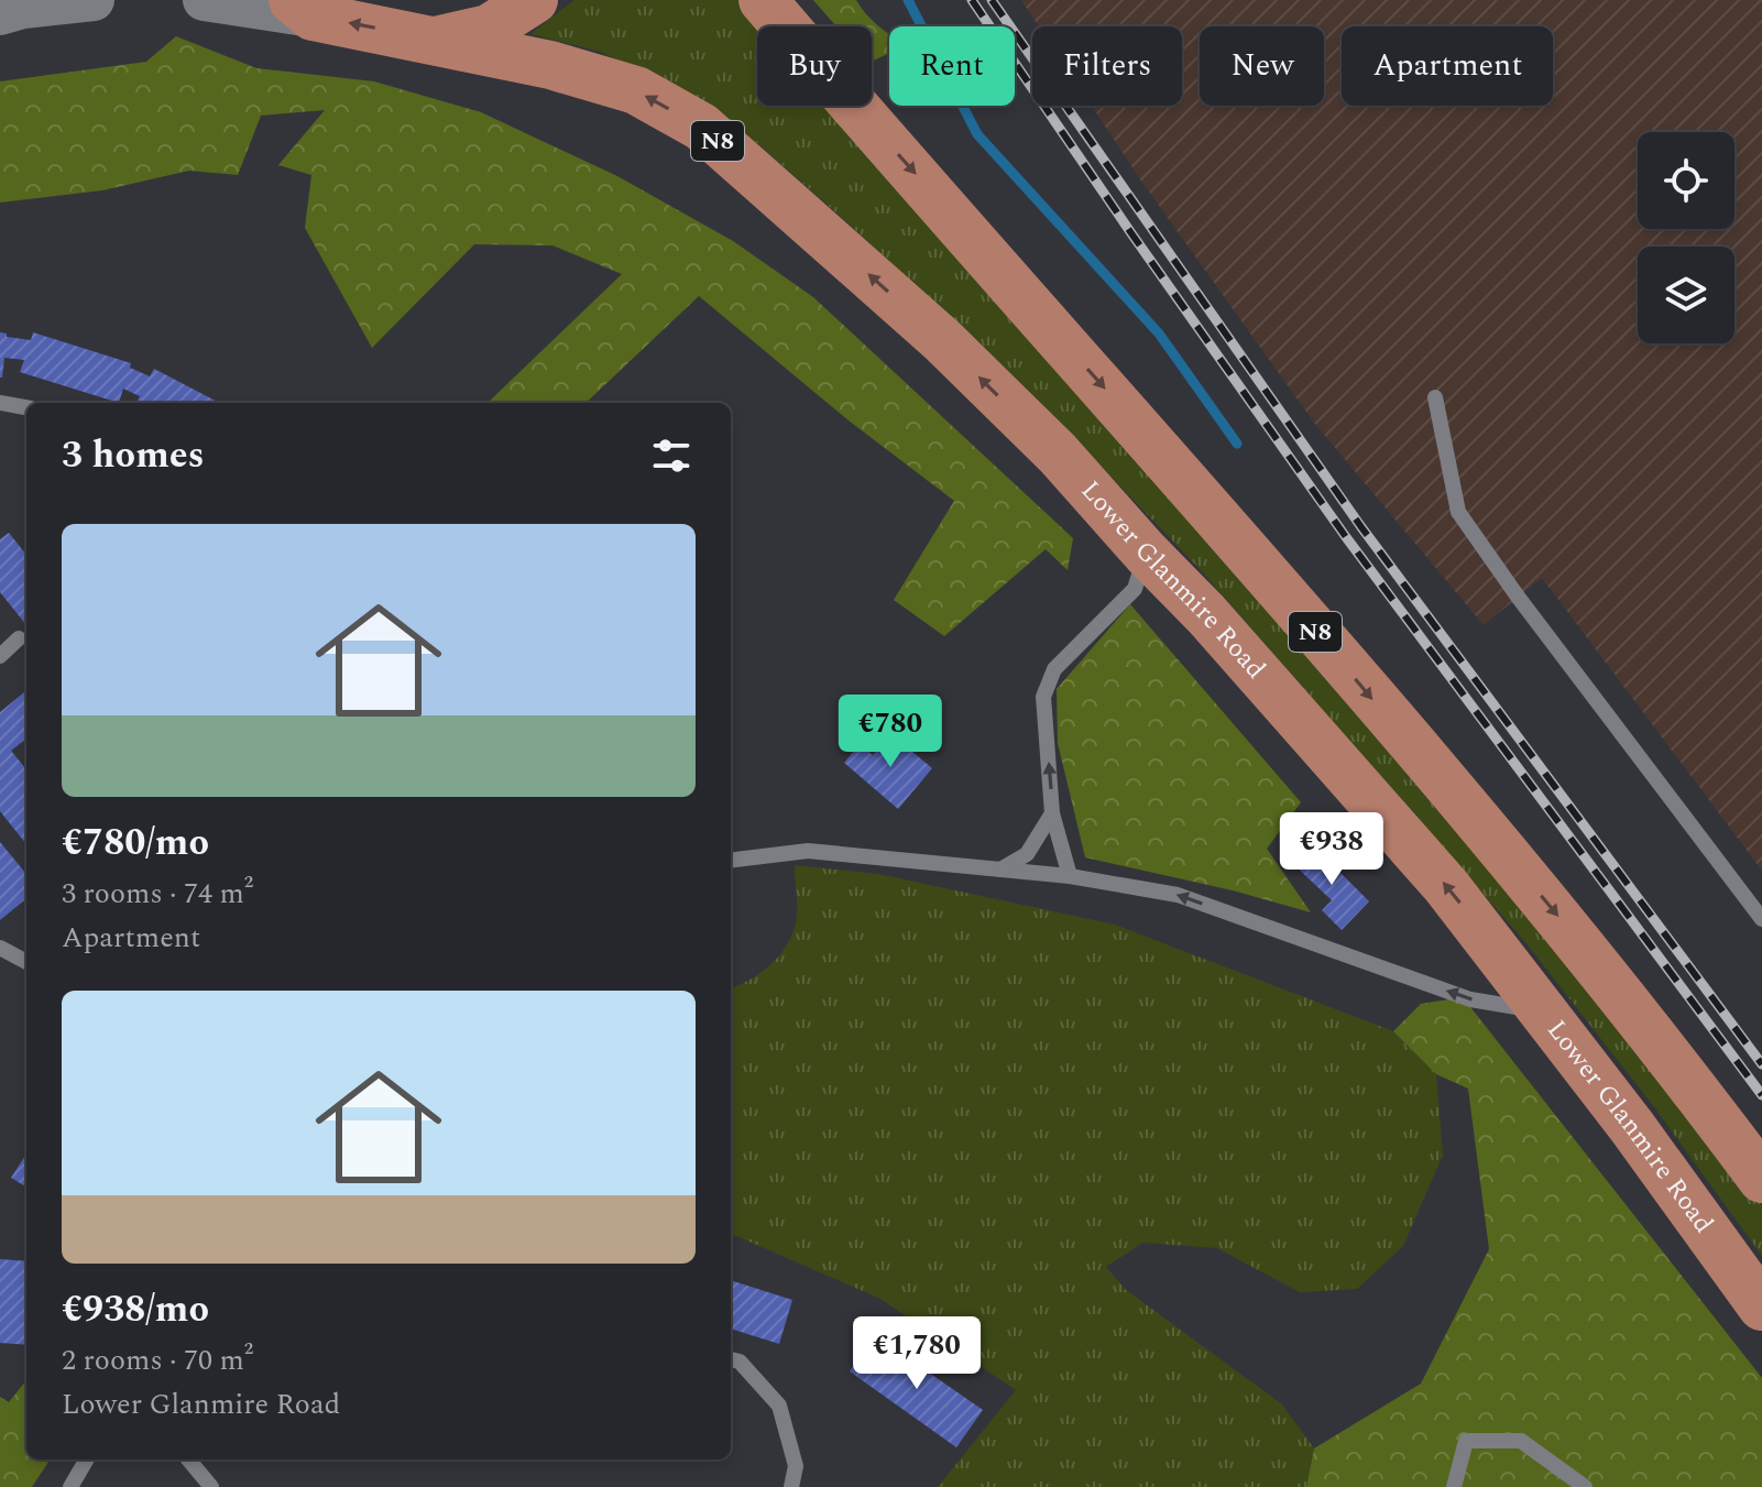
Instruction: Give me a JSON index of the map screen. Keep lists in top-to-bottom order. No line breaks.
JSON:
{"streets":{"highway":["N8","Lower Glanmire Road"]},"crossings":[["N8","Lower Glanmire Road"]],"page":{"chip":["Buy","Rent","Filters","New","Apartment"],"heading":"3 homes","list":[{"name":"€780/mo","note":"3 rooms · 74 m² · Apartment"},{"name":"€938/mo","note":"2 rooms · 70 m² · Lower Glanmire Road"}],"price":["€780","€938","€1,780"]}}
